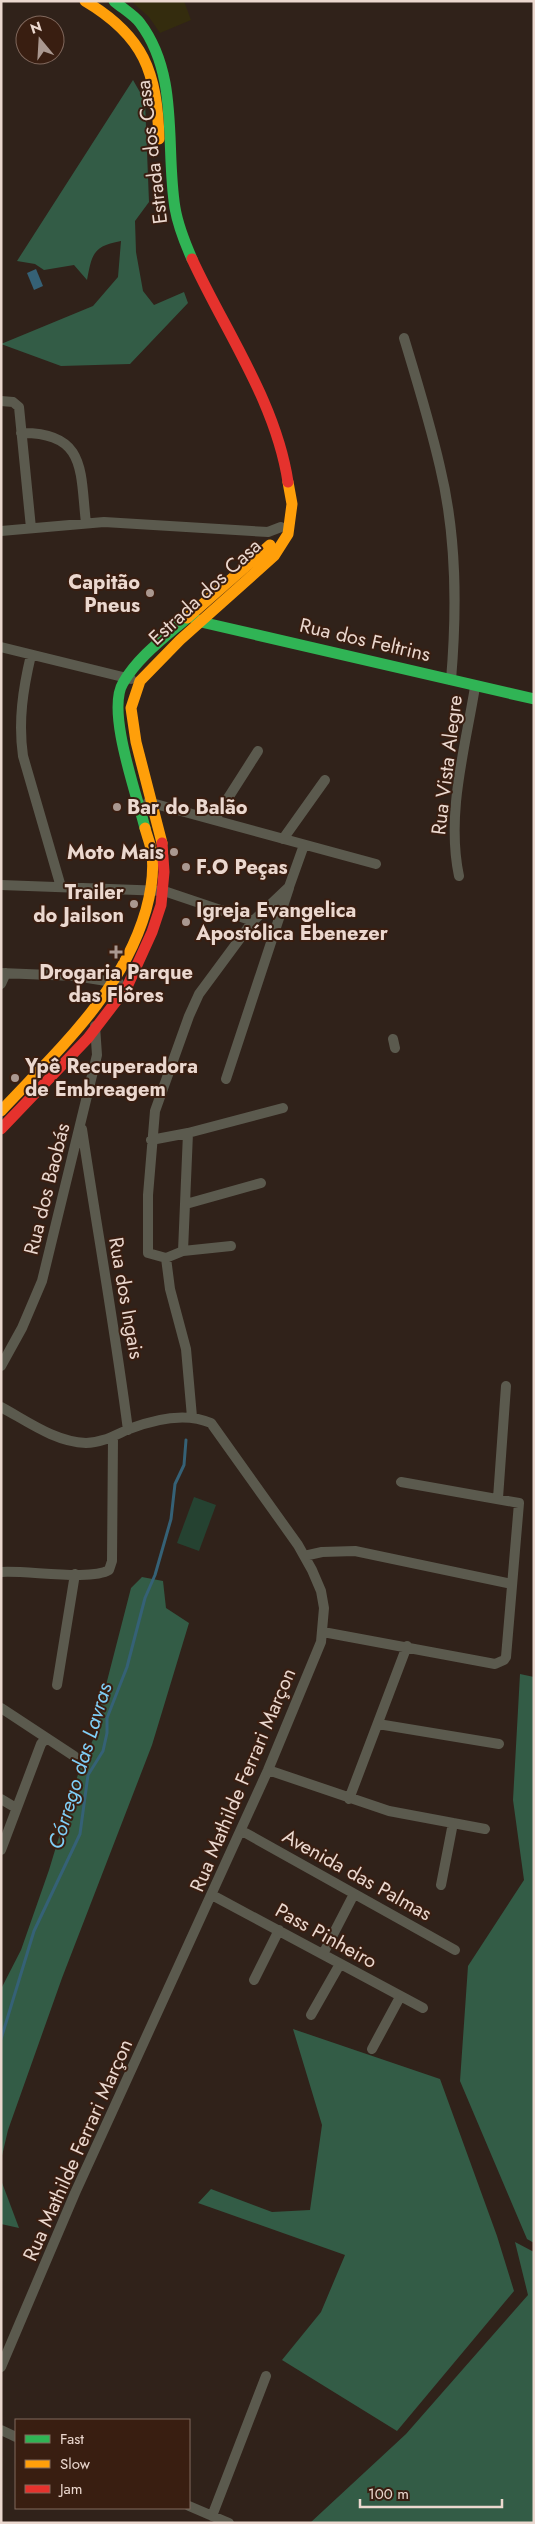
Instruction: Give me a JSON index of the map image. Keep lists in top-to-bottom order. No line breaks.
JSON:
{"streets":{"main road":["Estrada dos Casa","Rua dos Feltrins"],"street":["Rua Vista Alegre","Rua dos Baobás","Rua dos Ingais","Rua Mathilde Ferrari Marçon","Avenida das Palmas","Pass Pinheiro"]},"crossings":[["Estrada dos Casa","Rua dos Feltrins"],["Estrada dos Casa","Rua dos Baobás"],["Rua dos Feltrins","Rua Vista Alegre"],["Rua dos Baobás","Rua dos Ingais"],["Rua Mathilde Ferrari Marçon","Avenida das Palmas"],["Rua Mathilde Ferrari Marçon","Pass Pinheiro"]],"water":["Córrego das Lavras"],"places":{"other":["Capitão Pneus","Bar do Balão","Moto Mais","F.O Peças","Trailer do Jailson","Igreja Evangelica Apostólica Ebenezer","Ypê Recuperadora de Embreagem"],"health":["Drogaria Parque das Flôres"]},"legend":["Fast","Slow","Jam"],"scale_bar":"100 m","north":"top"}
